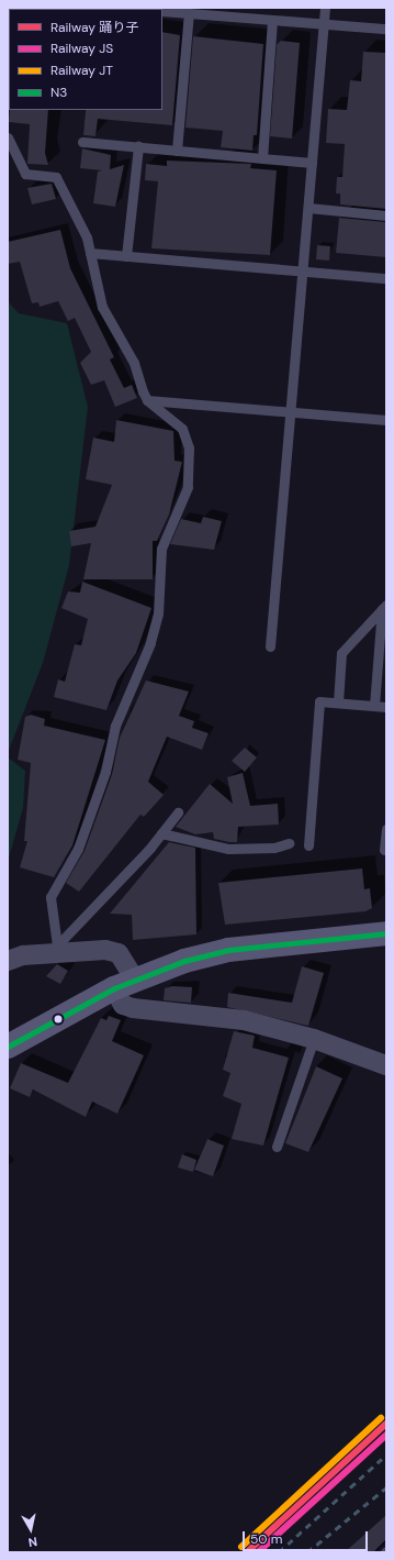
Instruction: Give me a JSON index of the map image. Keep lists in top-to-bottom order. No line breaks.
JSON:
{"lines":["transit line N3","rail line JT","rail line 踊り子","rail line JS"],"legend":["Railway 踊り子","Railway JS","Railway JT","N3"],"scale_bar":"50 m","north":"bottom"}
